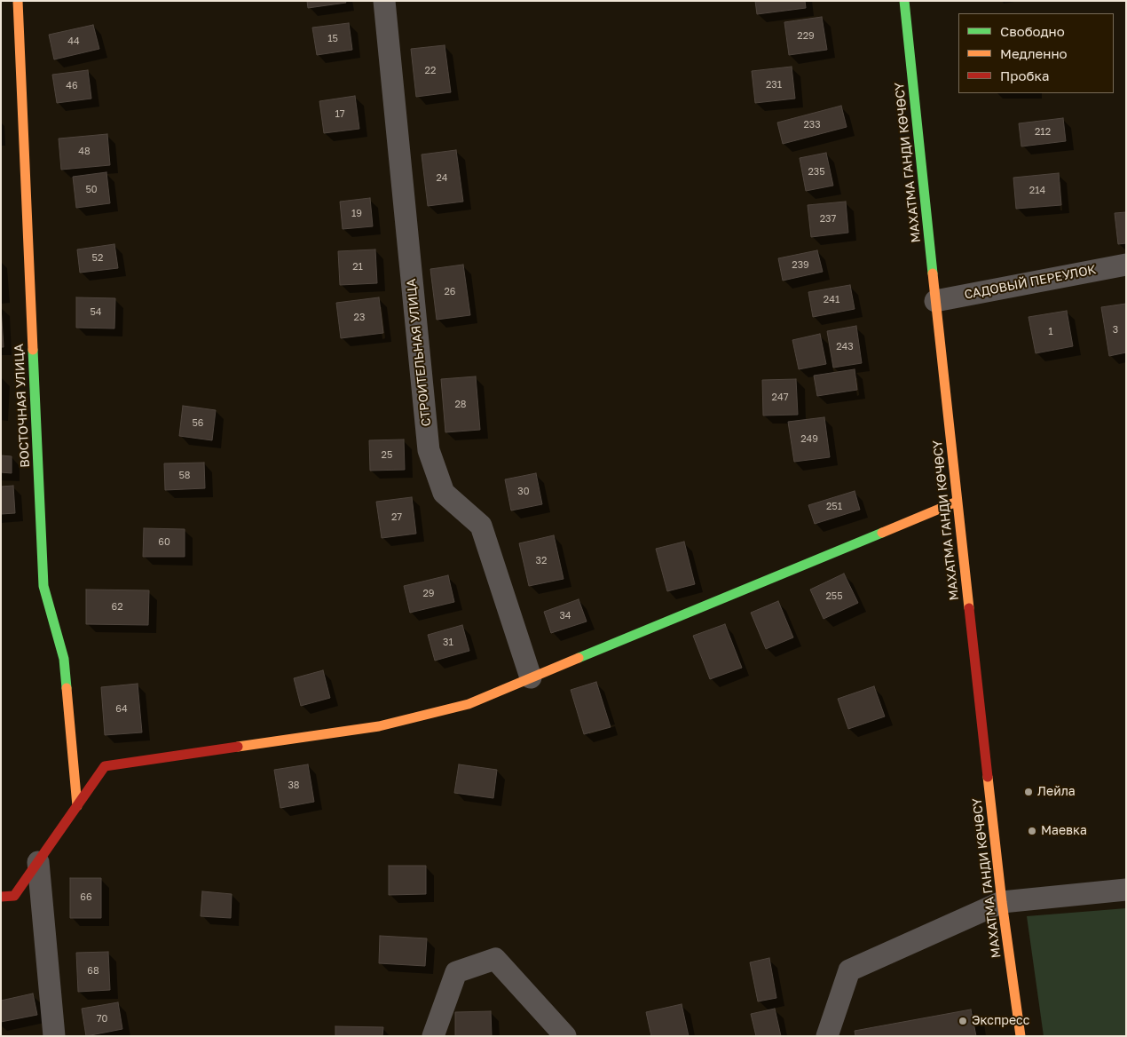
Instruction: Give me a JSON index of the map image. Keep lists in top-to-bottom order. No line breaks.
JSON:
{"streets":{"street":["МАХАТМА ГАНДИ КӨЧӨСҮ","САДОВЫЙ ПЕРЕУЛОК","СТРОИТЕЛЬНАЯ УЛИЦА","ВОСТОЧНАЯ УЛИЦА"]},"crossings":[["МАХАТМА ГАНДИ КӨЧӨСҮ","САДОВЫЙ ПЕРЕУЛОК"]],"places":["Лейла","Маевка","Экспресс"],"house_numbers":["229","15","44","22","231","46","17","233","212","48","235","24","50","214","19","237","52","239","21","26","241","54","23","3","1","243","247","28","56","249","25","58","30","251","27","60","32","29","255","62","34","31","64","38","66","68","70"],"legend":["Свободно","Медленно","Пробка"]}
